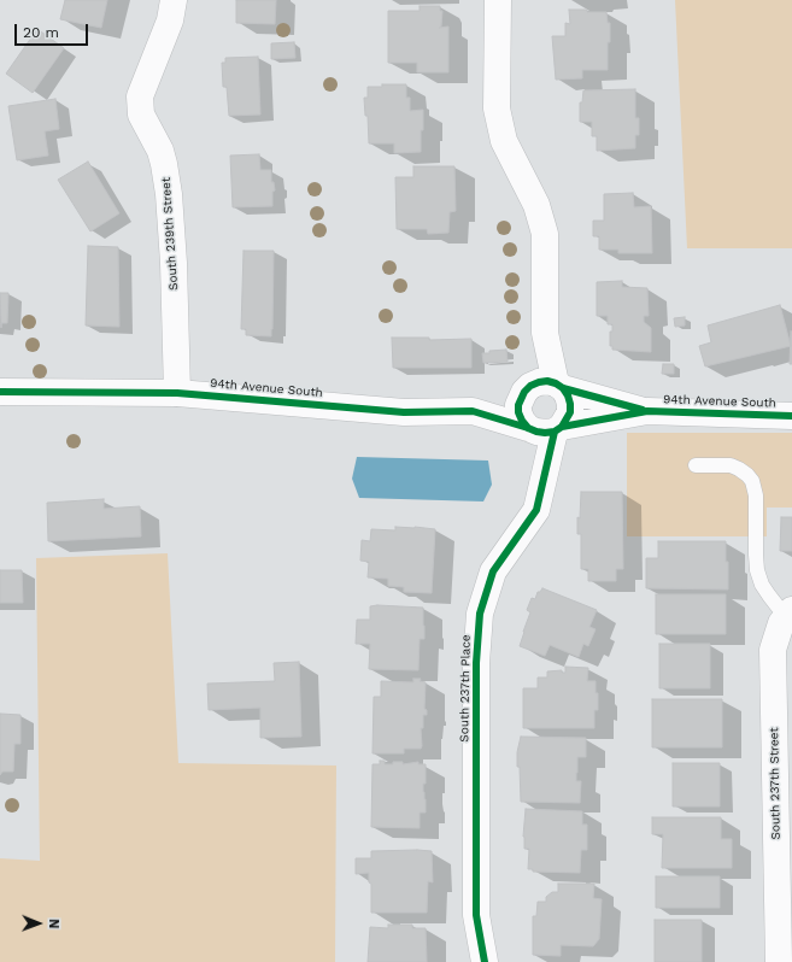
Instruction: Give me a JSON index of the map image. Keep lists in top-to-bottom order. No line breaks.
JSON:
{"streets":{"street":["South 239th Street","94th Avenue South","South 237th Place","South 237th Street"]},"crossings":[["South 239th Street","94th Avenue South"],["94th Avenue South","South 237th Place"]],"scale_bar":"20 m","north":"right"}
